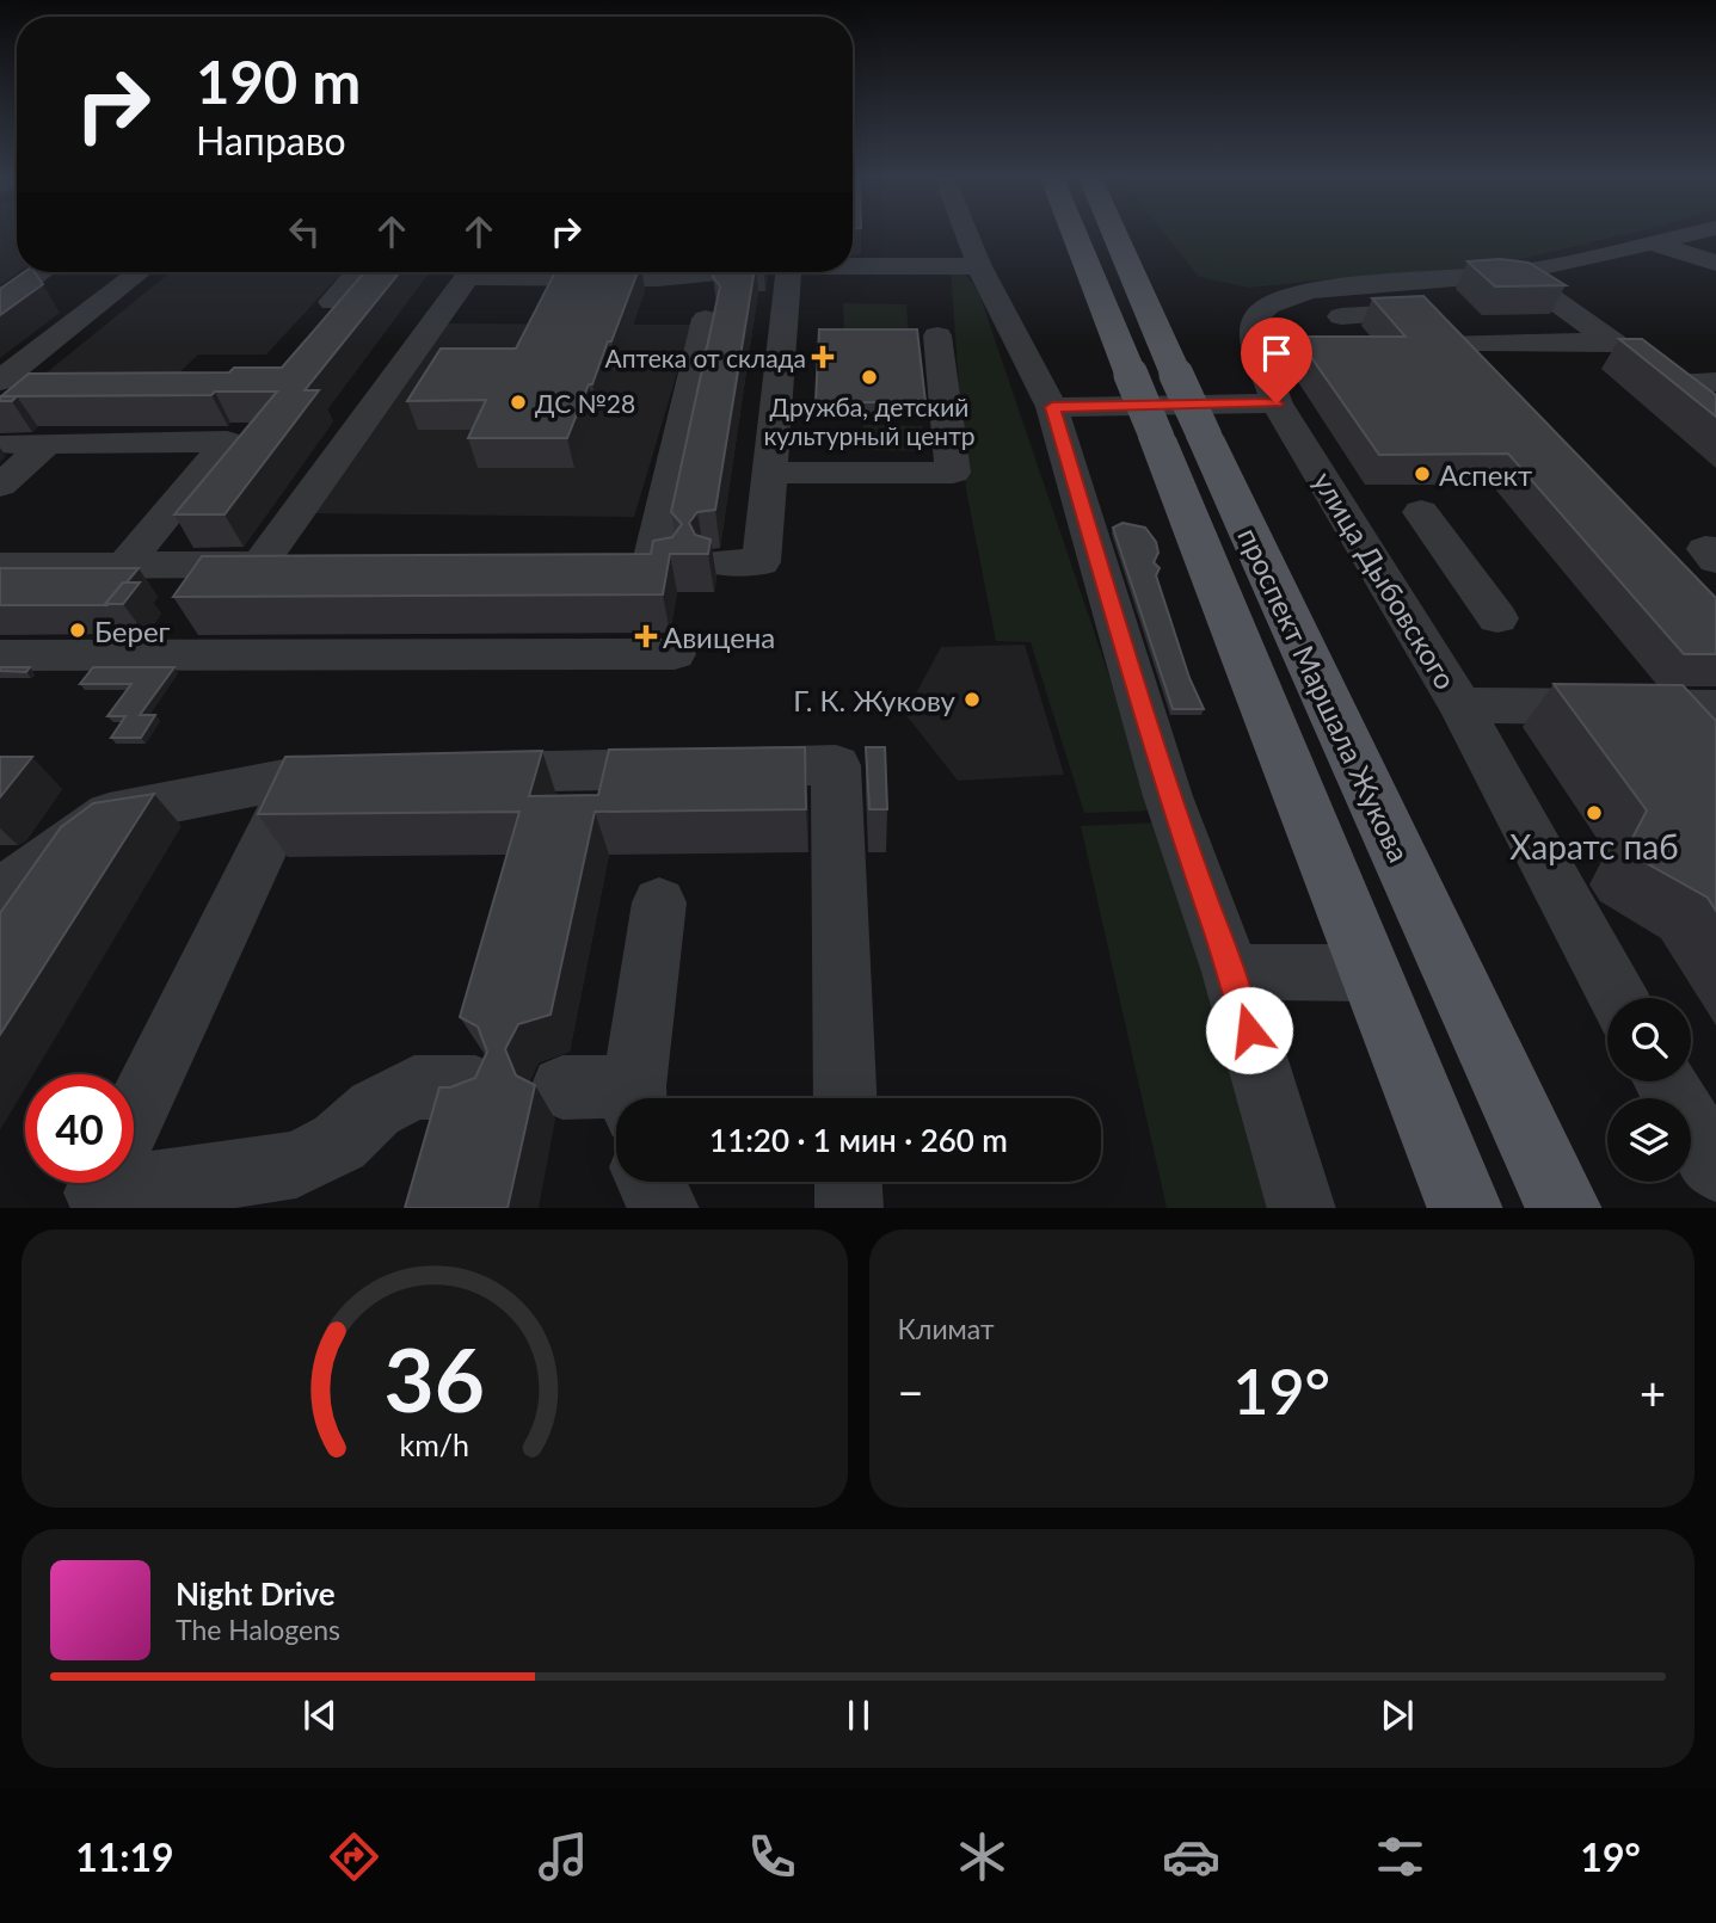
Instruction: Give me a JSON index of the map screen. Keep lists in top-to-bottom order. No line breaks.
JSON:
{"streets":{"main road":["проспект Маршала Жукова"],"street":["улица Дыбовского"]},"places":{"health":["Аптека от склада","Авицена"],"other":["Дружба, детский культурный центр","ДС №28","Аспект","Берег","Г. К. Жукову","Харатс паб"]},"page":{"turn":["190 m","Направо"],"limit":"40","trip":"11:20 · 1 мин · 260 m","tile":"Климат","heat":["−","19°","+"],"song":["Night Drive","The Halogens"],"tabs":["11:19","19°"],"gauge":["36","km/h"]}}
